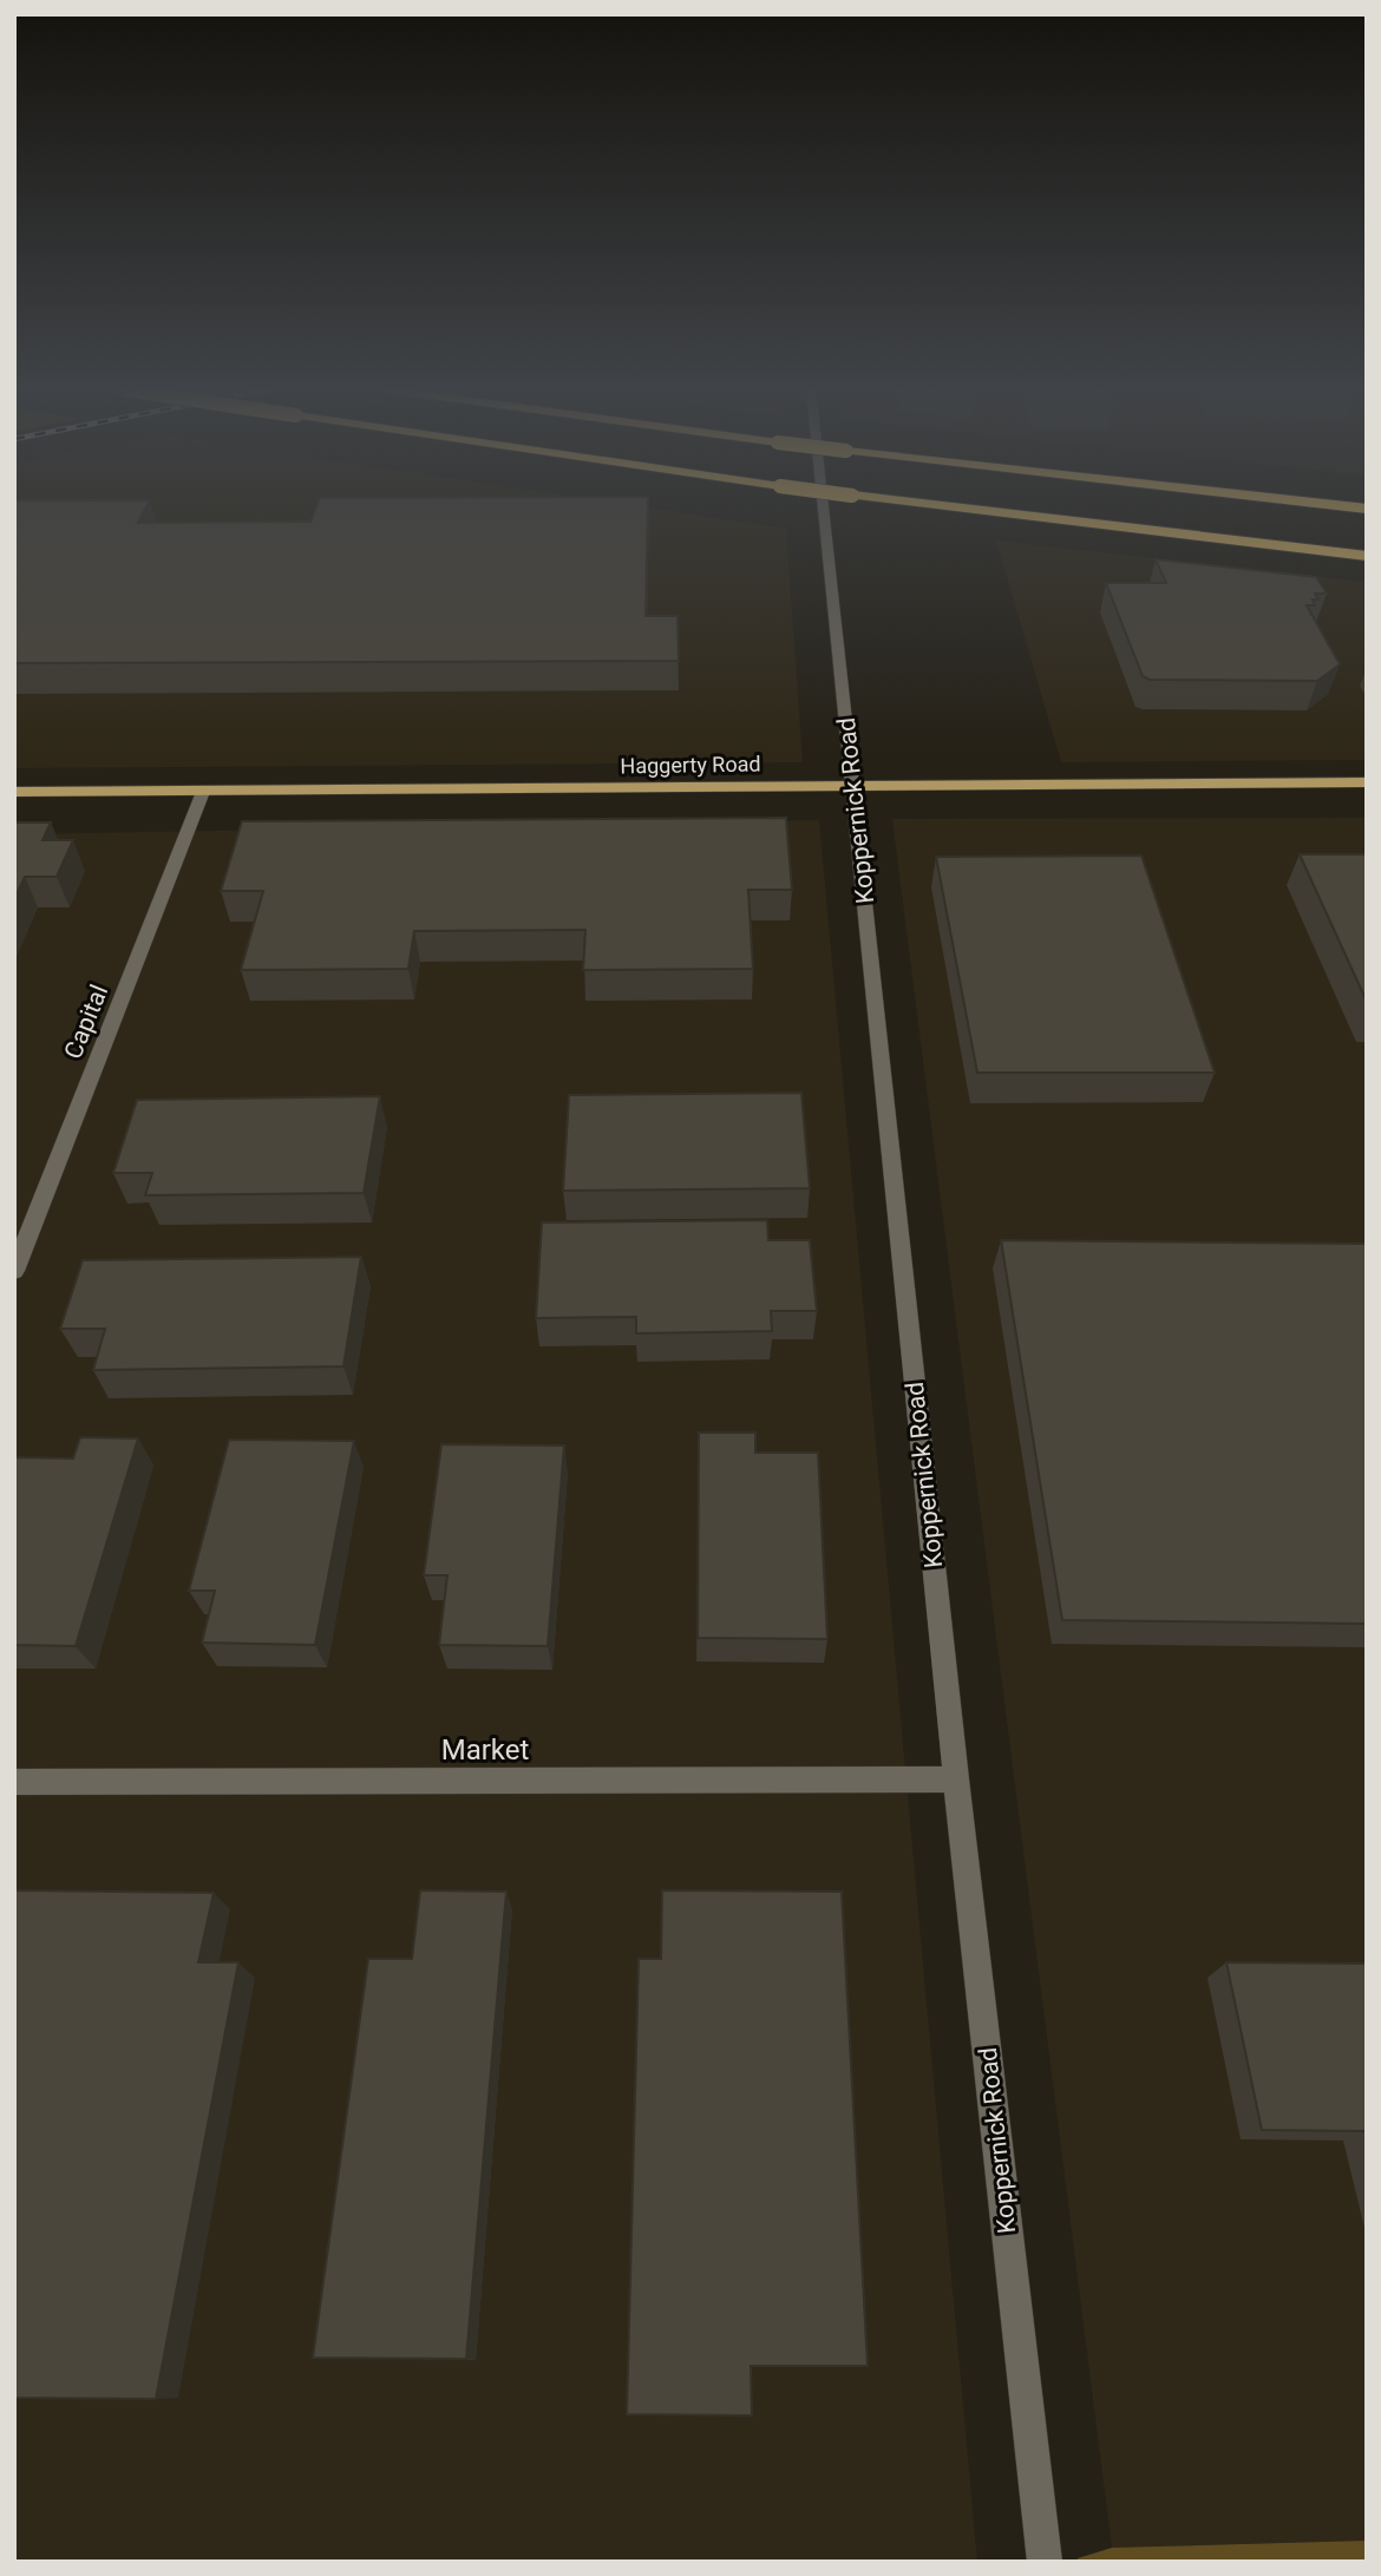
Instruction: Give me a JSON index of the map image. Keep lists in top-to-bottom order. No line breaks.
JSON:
{"streets":{"main road":["Haggerty Road"],"street":["Koppernick Road","Capital","Market"]},"crossings":[["Haggerty Road","Koppernick Road"],["Haggerty Road","Capital"],["Koppernick Road","Market"]]}
